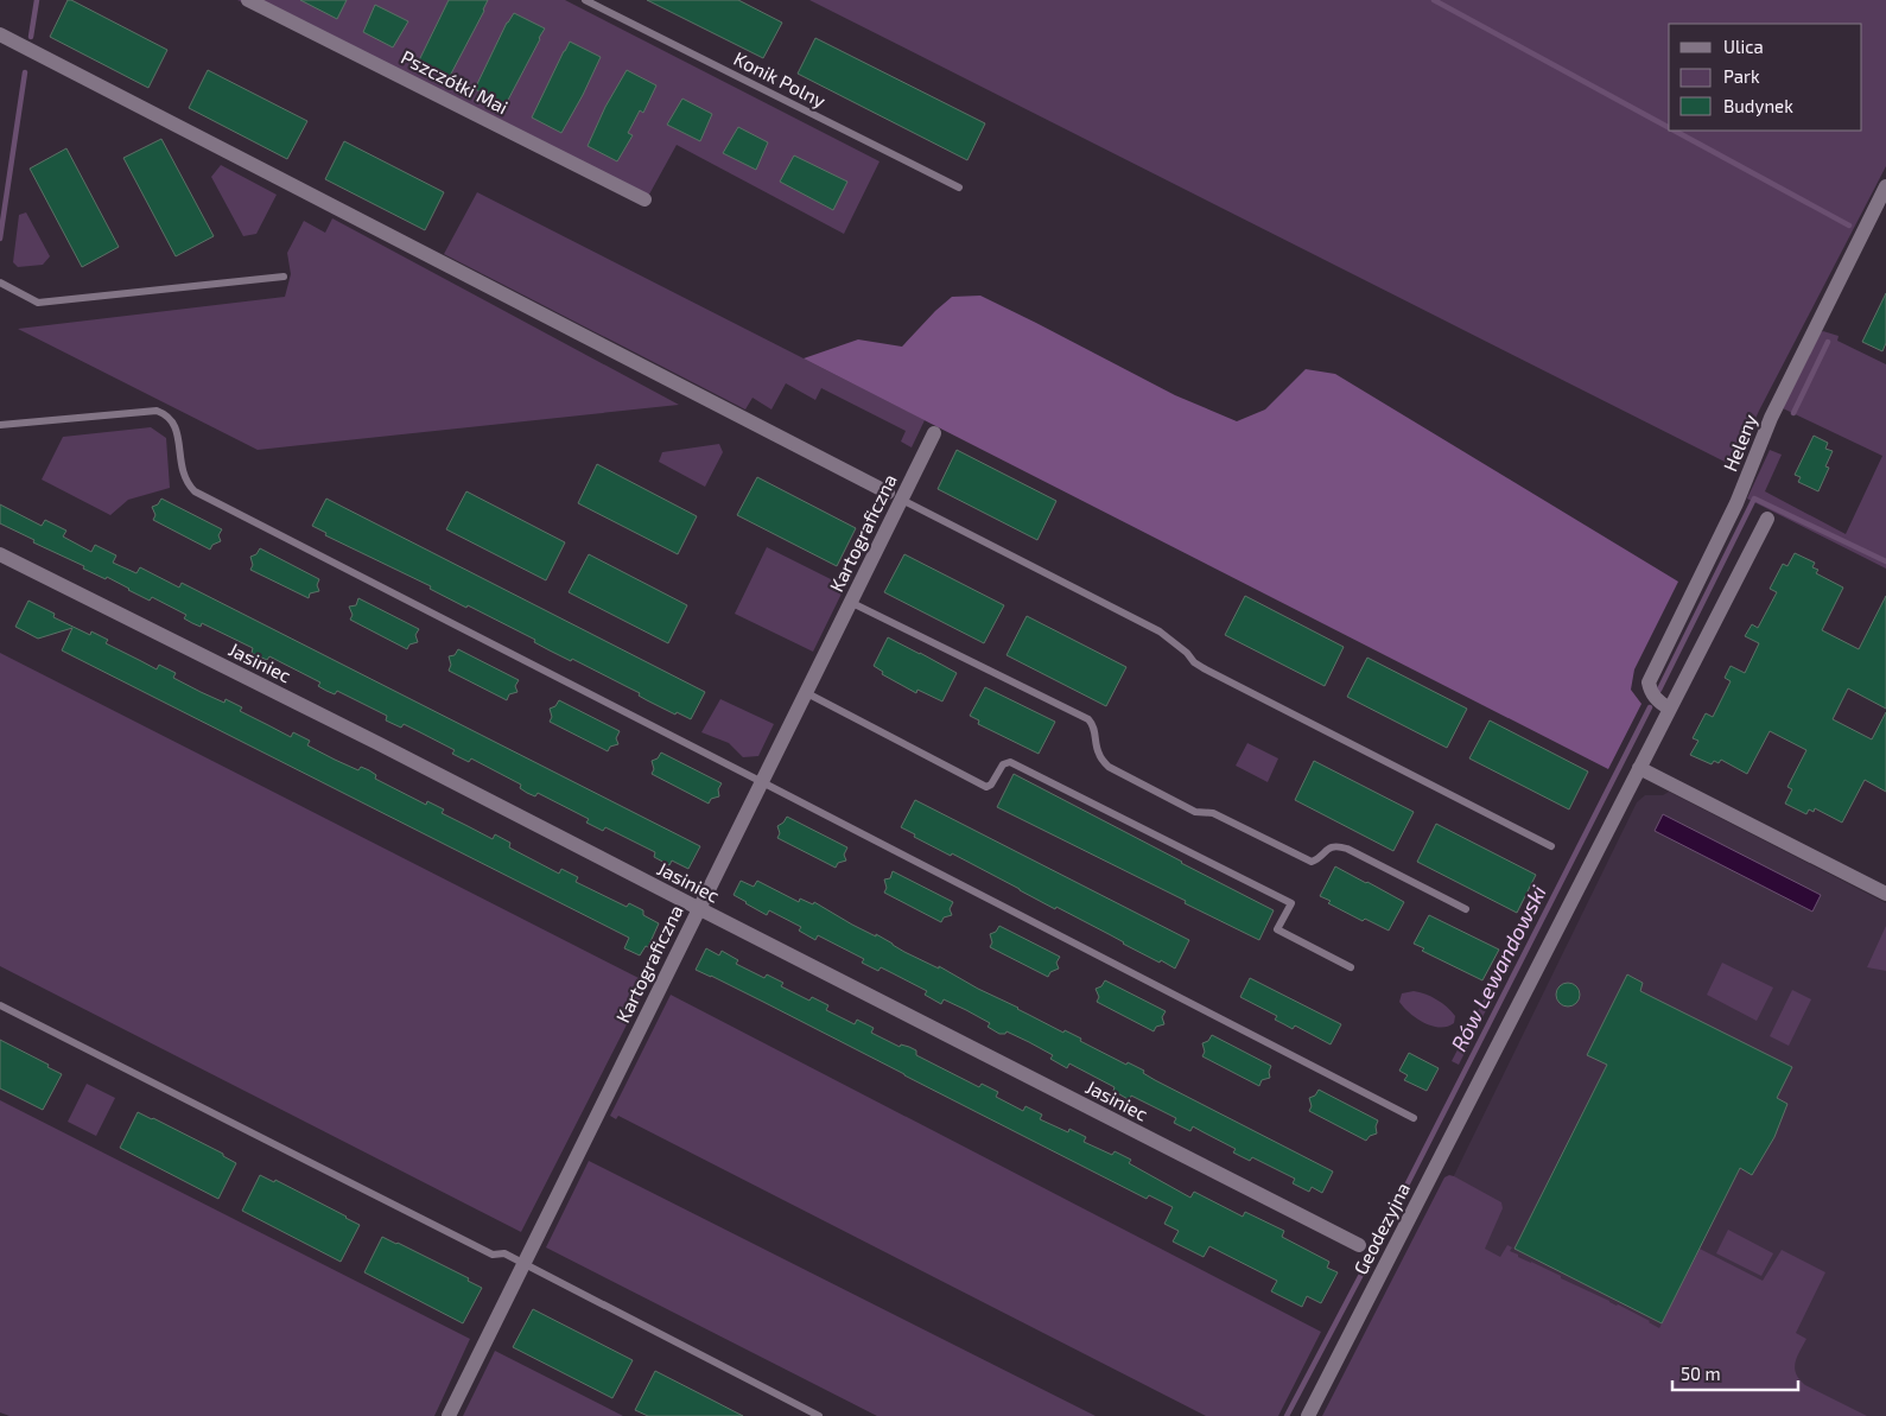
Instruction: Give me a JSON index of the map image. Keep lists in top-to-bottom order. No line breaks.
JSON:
{"streets":{"street":["Pszczółki Mai","Heleny","Kartograficzna","Jasiniec","Geodezyjna"],"lane":["Konik Polny"]},"crossings":[["Heleny","Geodezyjna"],["Kartograficzna","Jasiniec"]],"water":["Rów Lewandowski"],"legend":["Ulica","Park","Budynek"],"scale_bar":"50 m"}
